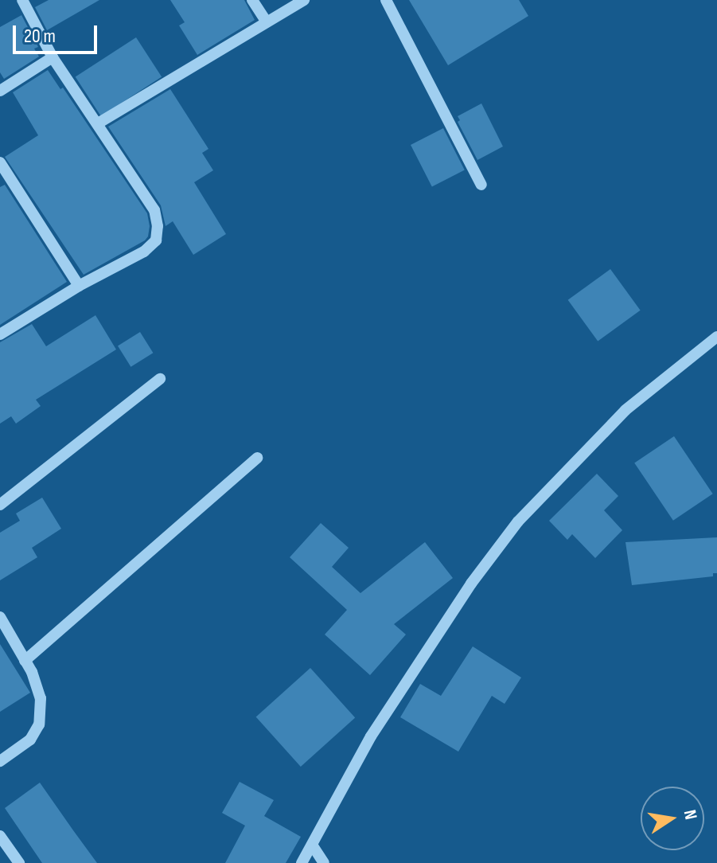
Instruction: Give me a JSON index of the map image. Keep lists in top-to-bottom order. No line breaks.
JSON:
{"scale_bar":"20 m","north":"right"}
